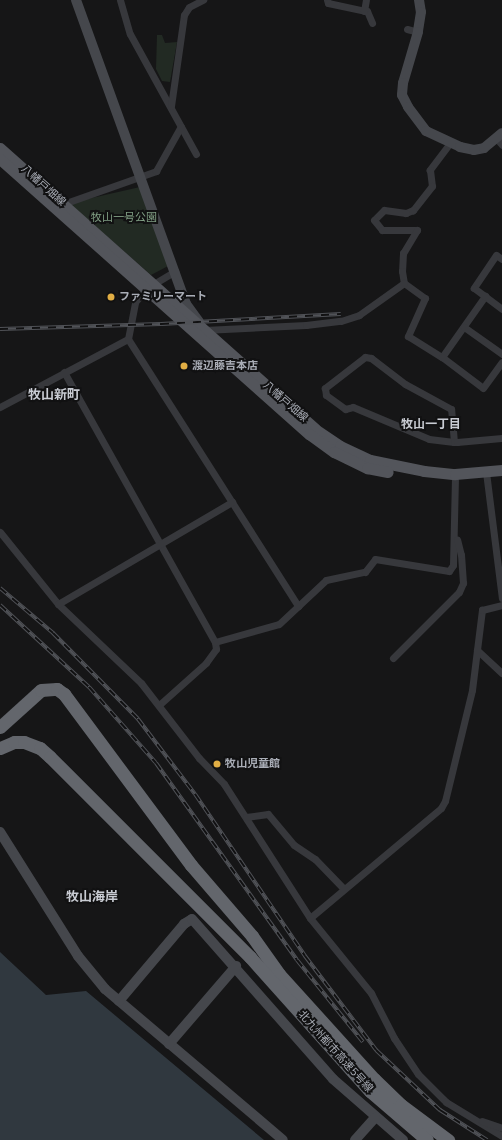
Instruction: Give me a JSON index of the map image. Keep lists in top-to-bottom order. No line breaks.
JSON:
{"streets":{"highway":["北九州都市高速5号線"],"main road":["八幡戸畑線"]},"districts":["牧山新町","牧山一丁目","牧山海岸"],"parks":["牧山一号公園"],"places":["ファミリーマート","渡辺藤吉本店","牧山児童館"]}
